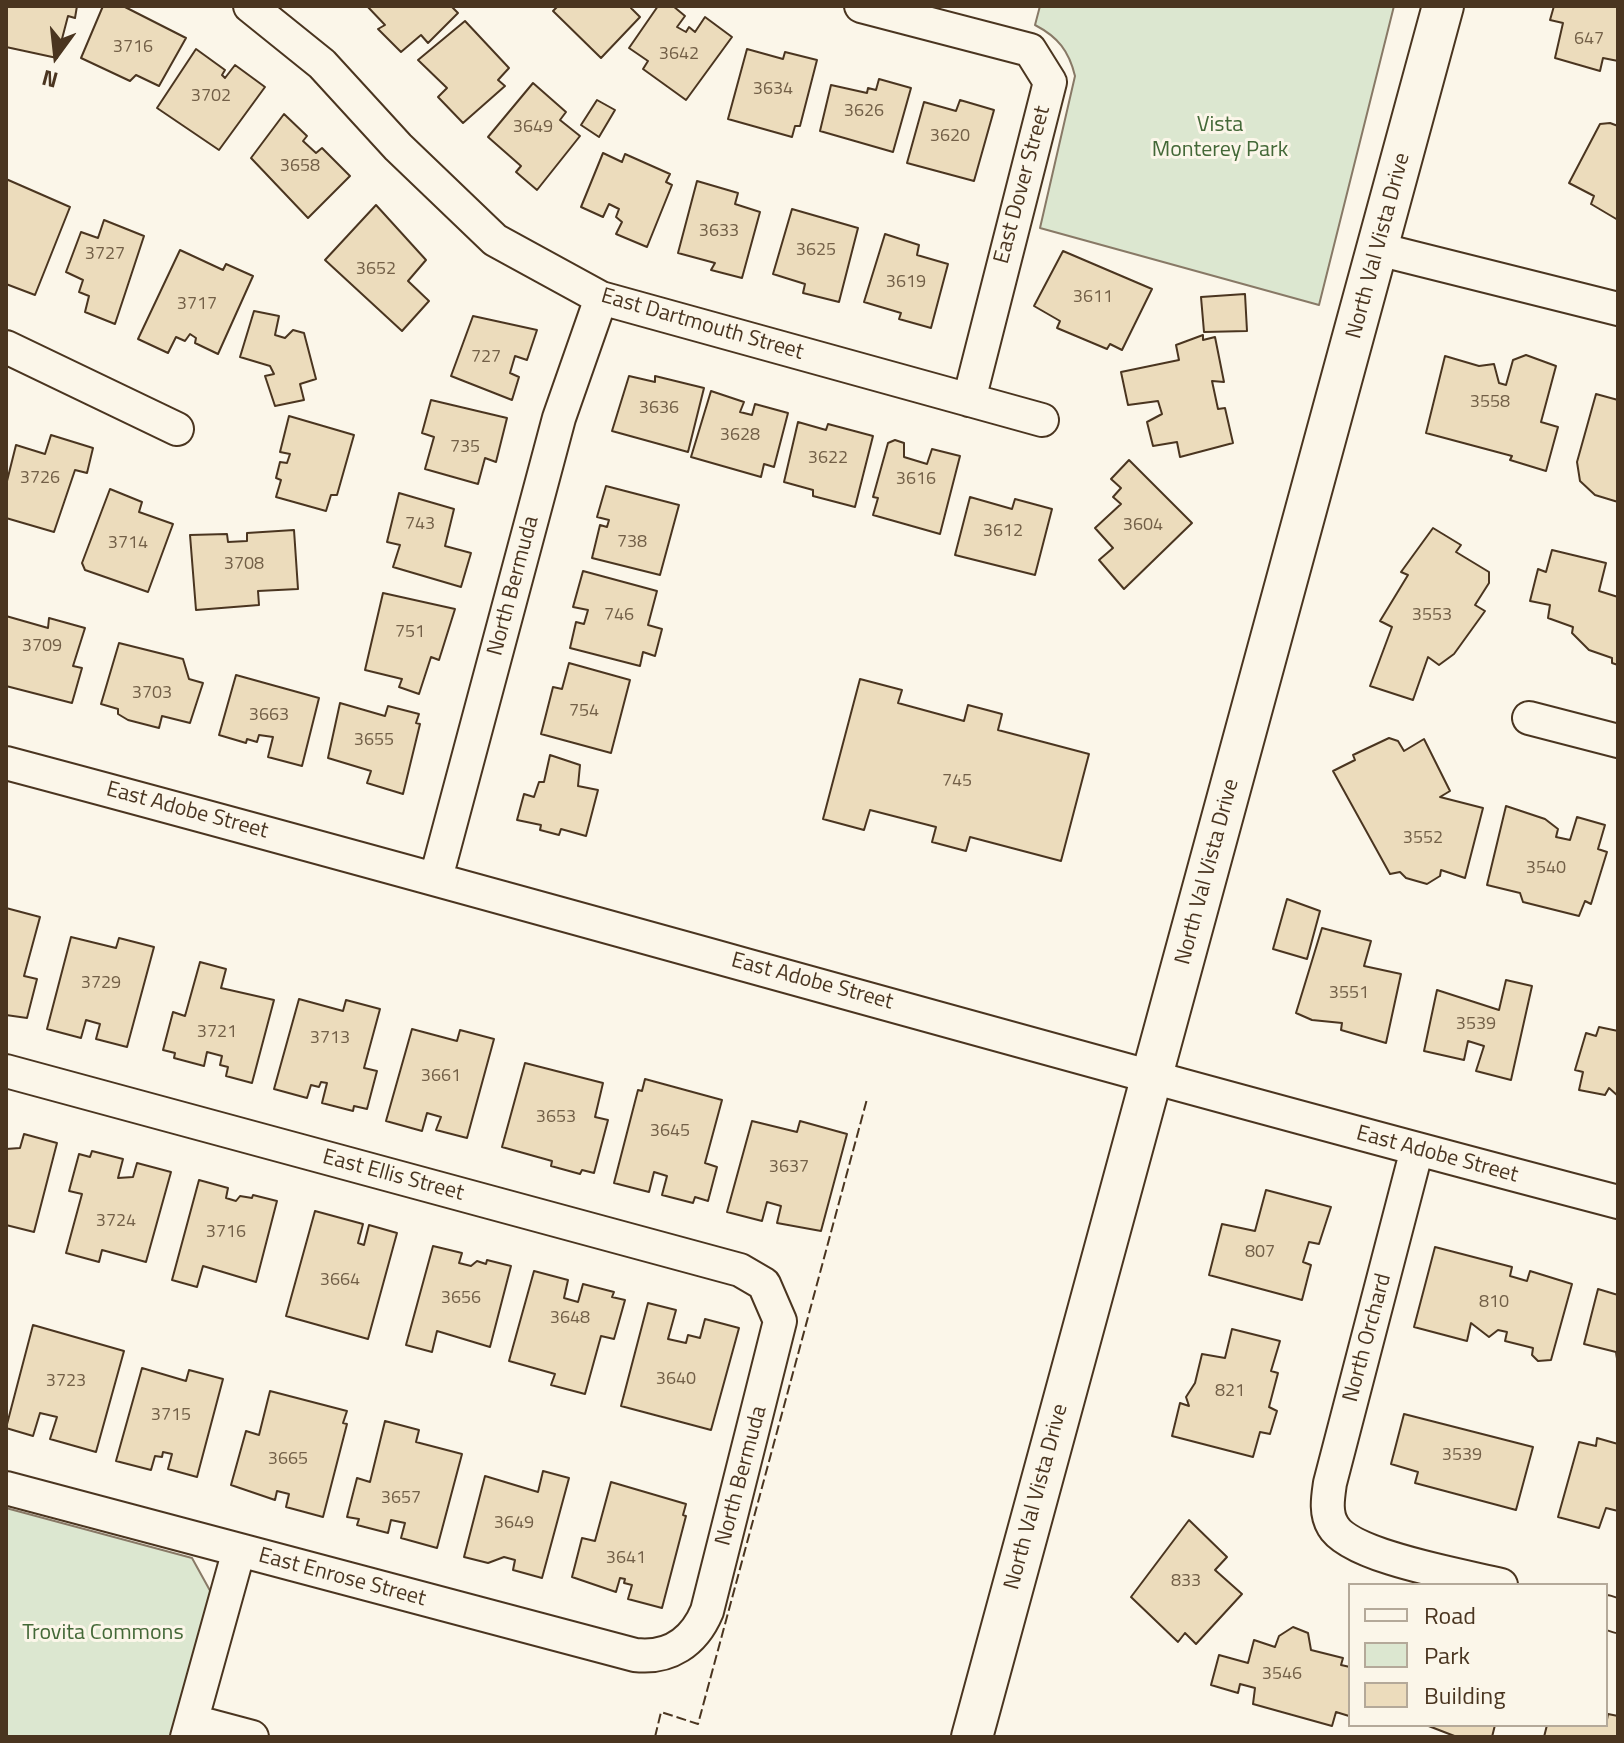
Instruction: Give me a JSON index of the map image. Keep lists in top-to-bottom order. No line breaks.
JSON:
{"streets":{"main road":["North Val Vista Drive"],"street":["East Dover Street","East Dartmouth Street","North Bermuda","East Adobe Street","East Ellis Street","North Orchard","East Enrose Street"]},"crossings":[["East Dover Street","East Dartmouth Street"],["North Val Vista Drive","East Adobe Street"],["East Dartmouth Street","North Bermuda"],["North Bermuda","East Adobe Street"],["North Bermuda","East Ellis Street"],["North Bermuda","East Enrose Street"],["East Adobe Street","North Orchard"]],"parks":["Vista Monterey Park","Trovita Commons"],"house_numbers":["647","3716","3642","3634","3702","3626","3649","3620","3658","3633","3625","3727","3652","3619","3611","3717","727","3558","3636","3628","735","3622","3726","3616","743","3604","3612","738","3714","3708","746","3553","751","3709","3703","754","3663","3655","745","3552","3540","3729","3551","3539","3721","3713","3661","3653","3645","3637","3724","3716","807","3664","3656","810","3648","3640","3723","821","3715","3539","3665","3657","3649","3641","833","3546"],"legend":["Road","Park","Building"],"north":"bottom"}
